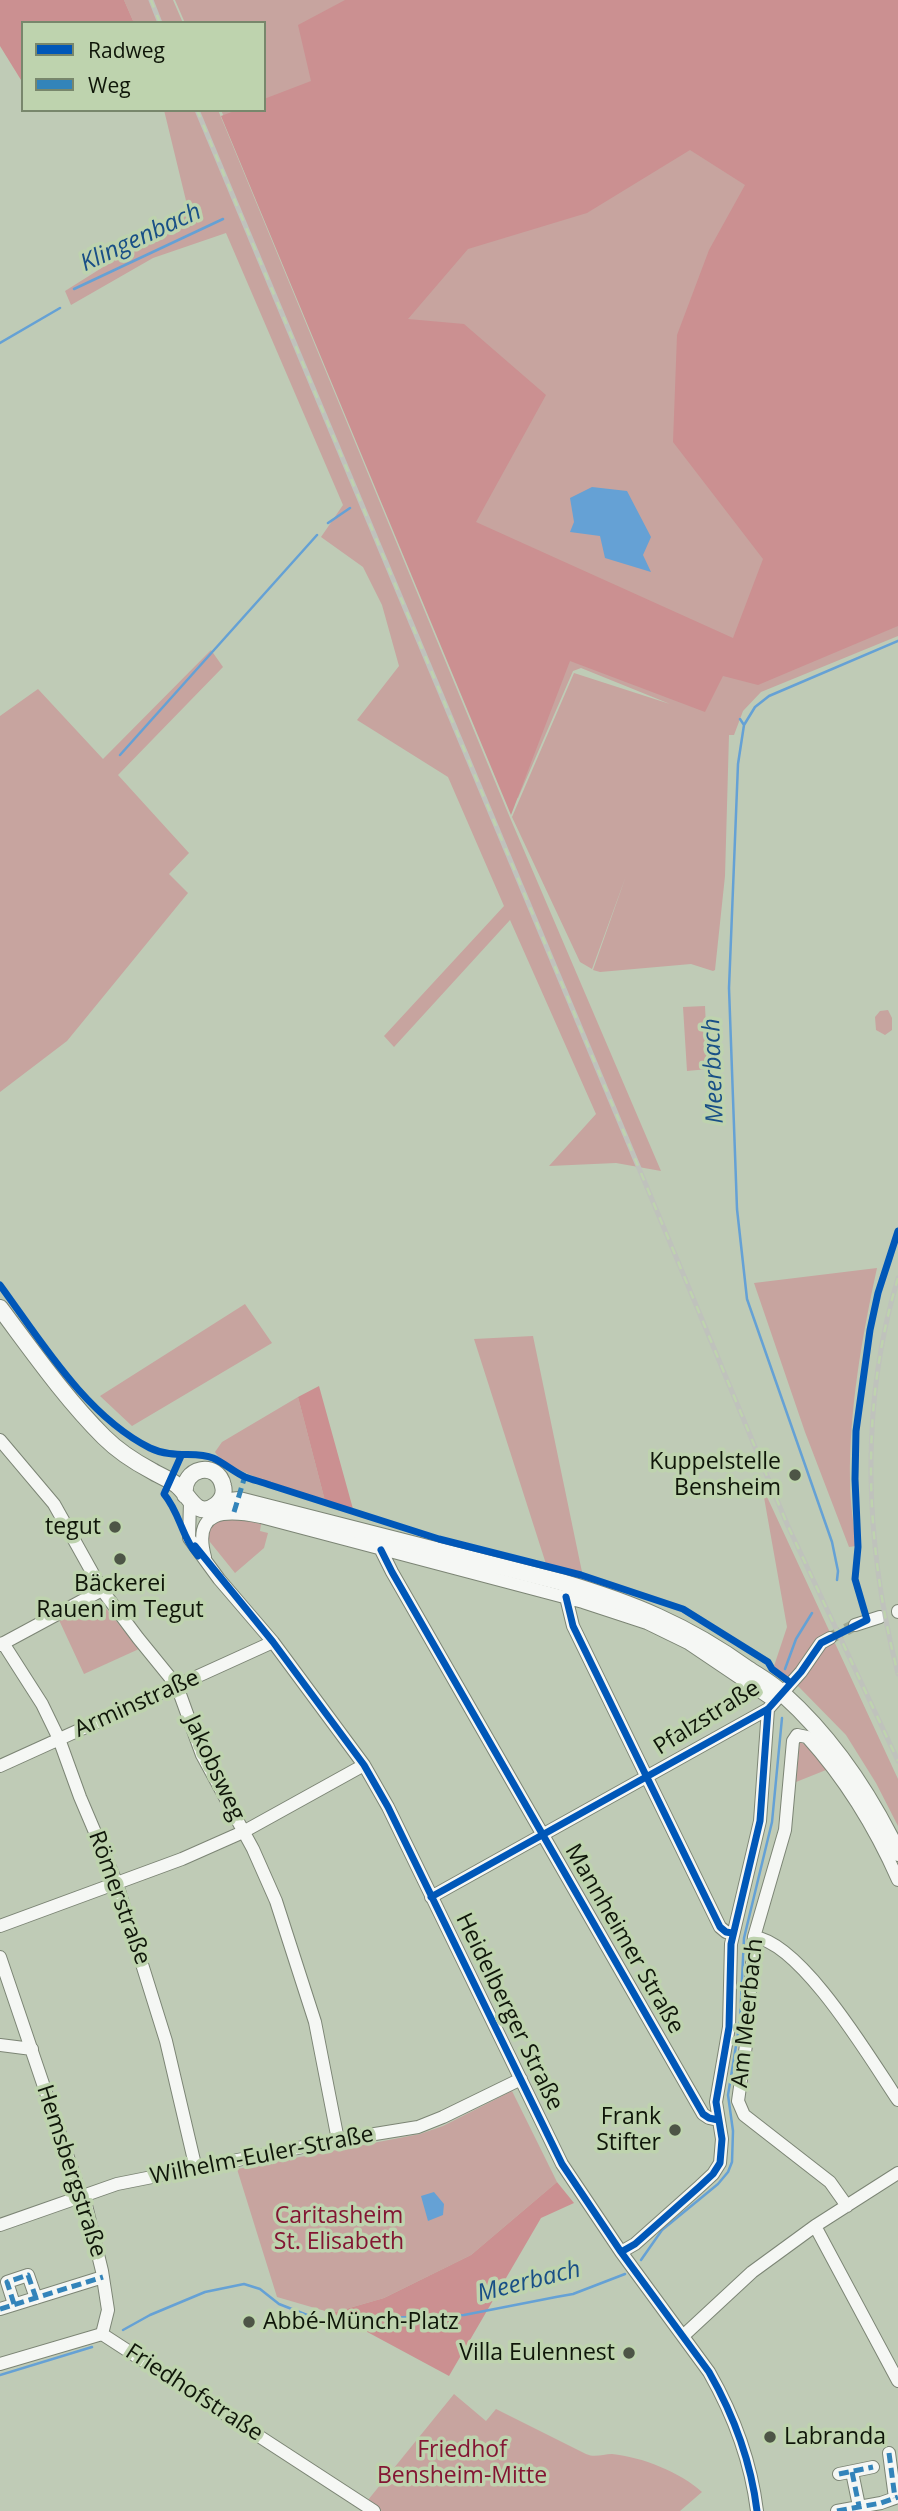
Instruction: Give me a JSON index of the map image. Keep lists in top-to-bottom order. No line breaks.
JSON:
{"streets":{"main road":["Heidelberger Straße"],"street":["Arminstraße","Pfalzstraße","Jakobsweg","Römerstraße","Mannheimer Straße","Am Meerbach","Wilhelm-Euler-Straße","Hemsbergstraße","Friedhofstraße"]},"crossings":[["Arminstraße","Jakobsweg"],["Arminstraße","Römerstraße"],["Arminstraße","Heidelberger Straße"],["Pfalzstraße","Mannheimer Straße"],["Pfalzstraße","Heidelberger Straße"],["Jakobsweg","Wilhelm-Euler-Straße"],["Römerstraße","Wilhelm-Euler-Straße"],["Heidelberger Straße","Wilhelm-Euler-Straße"],["Wilhelm-Euler-Straße","Hemsbergstraße"],["Hemsbergstraße","Friedhofstraße"]],"water":["Klingenbach","Meerbach"],"parks":["Caritasheim St. Elisabeth","Friedhof Bensheim-Mitte"],"places":["Kuppelstelle Bensheim","tegut","Bäckerei Rauen im Tegut","Frank Stifter","Abbé-Münch-Platz","Villa Eulennest","Labranda"],"legend":["Radweg","Weg"]}
